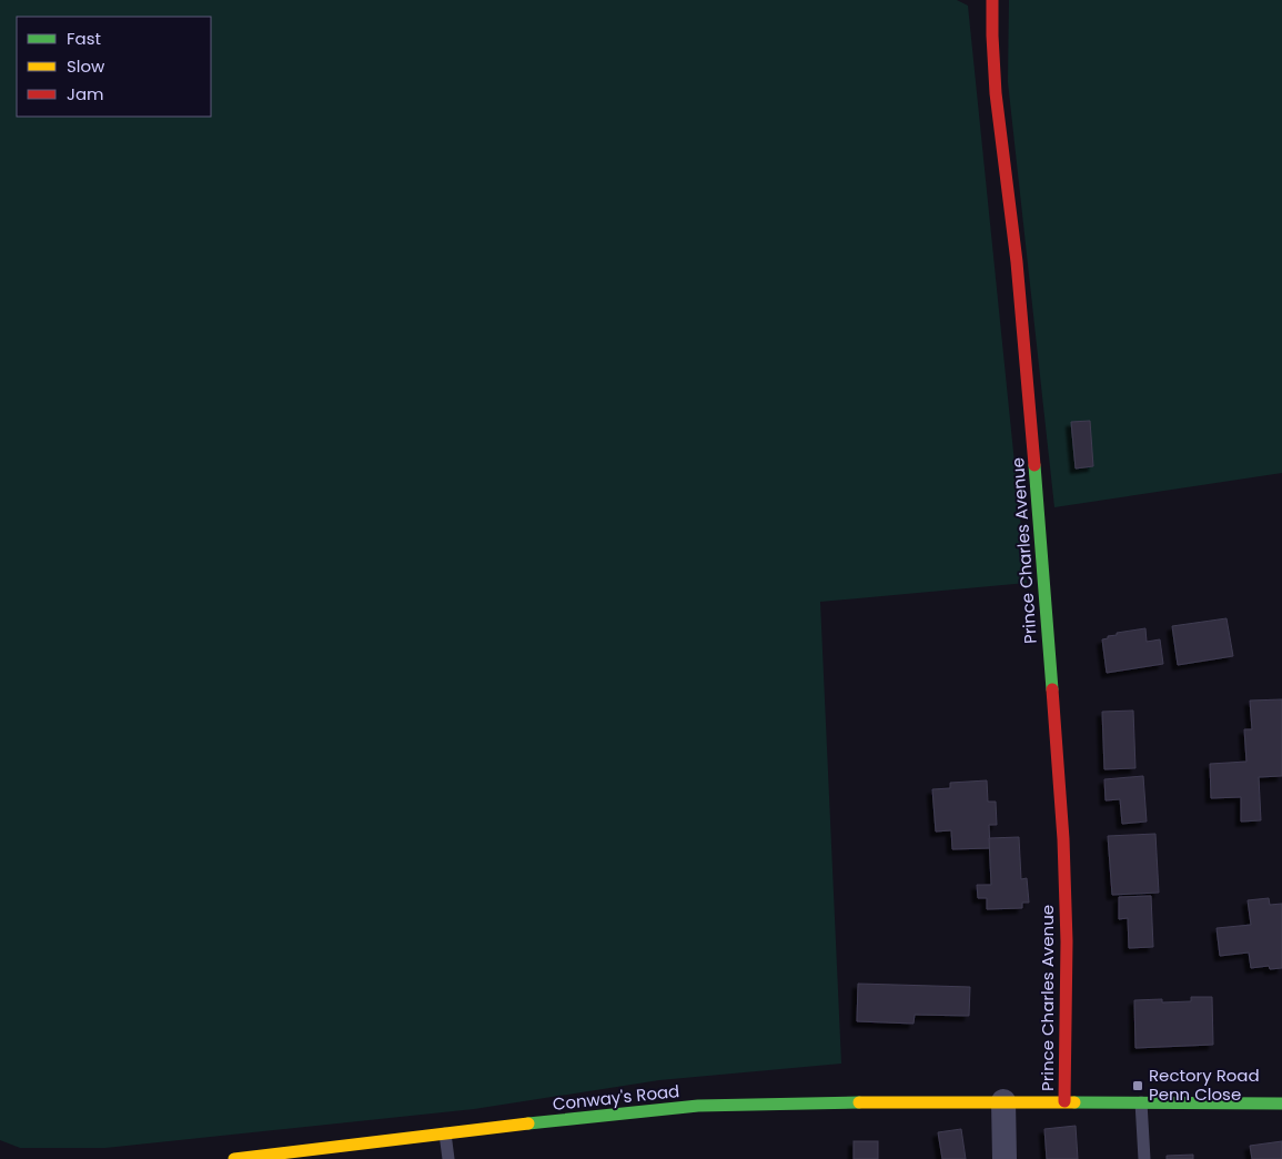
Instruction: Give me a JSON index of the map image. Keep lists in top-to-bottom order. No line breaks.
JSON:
{"streets":{"street":["Prince Charles Avenue","Conway's Road"]},"crossings":[["Prince Charles Avenue","Conway's Road"]],"places":{"transit":["Rectory Road Penn Close"]},"legend":["Fast","Slow","Jam"]}
